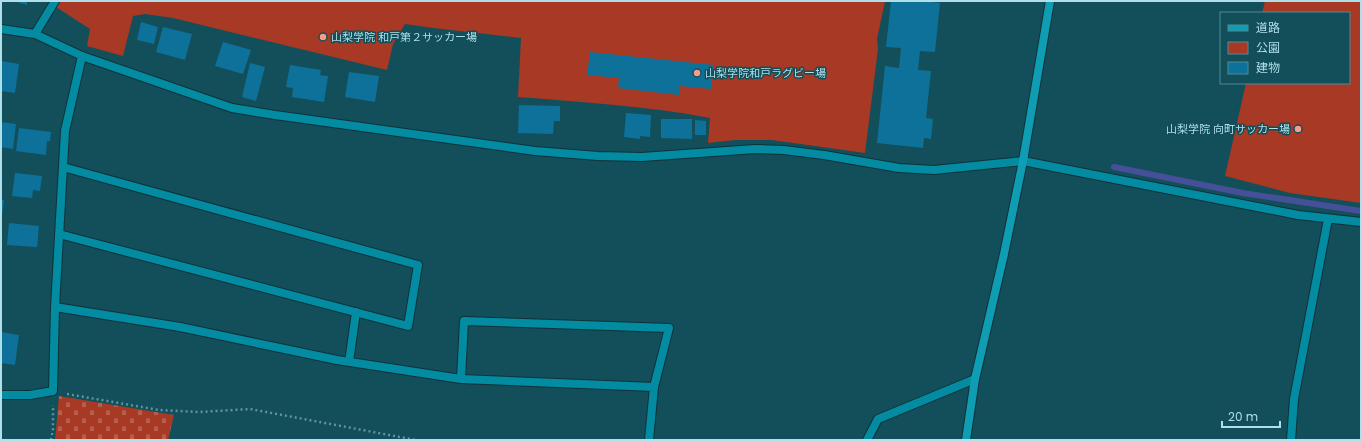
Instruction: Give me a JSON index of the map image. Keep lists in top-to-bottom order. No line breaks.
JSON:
{"places":["山梨学院 和戸第２サッカー場","山梨学院和戸ラグビー場","山梨学院 向町サッカー場"],"legend":["道路","公園","建物"],"scale_bar":"20 m"}
